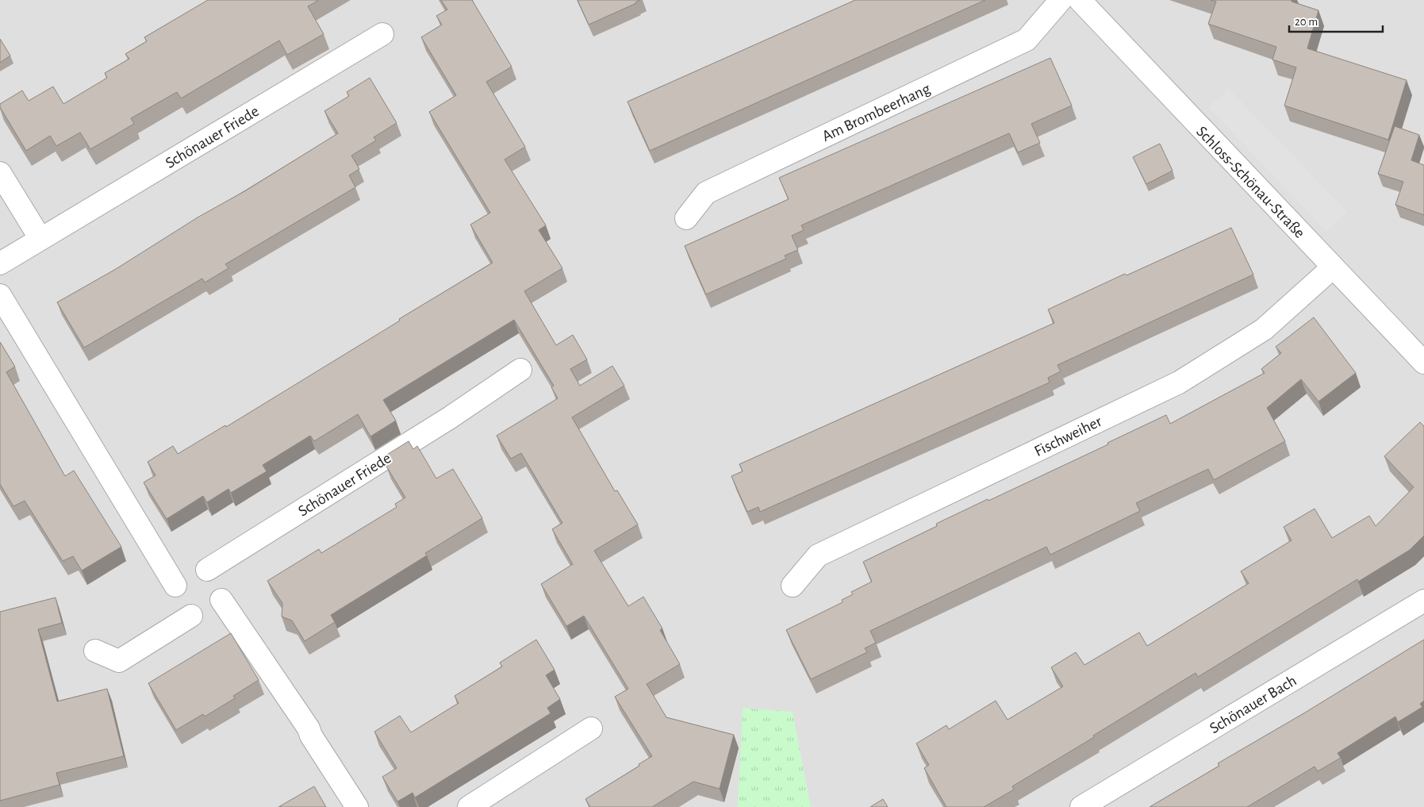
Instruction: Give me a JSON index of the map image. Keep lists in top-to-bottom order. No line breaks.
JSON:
{"streets":{"street":["Am Brombeerhang","Schönauer Friede","Schloss-Schönau-Straße","Fischweiher","Schönauer Bach"]},"crossings":[["Schloss-Schönau-Straße","Fischweiher"]],"scale_bar":"20 m"}
